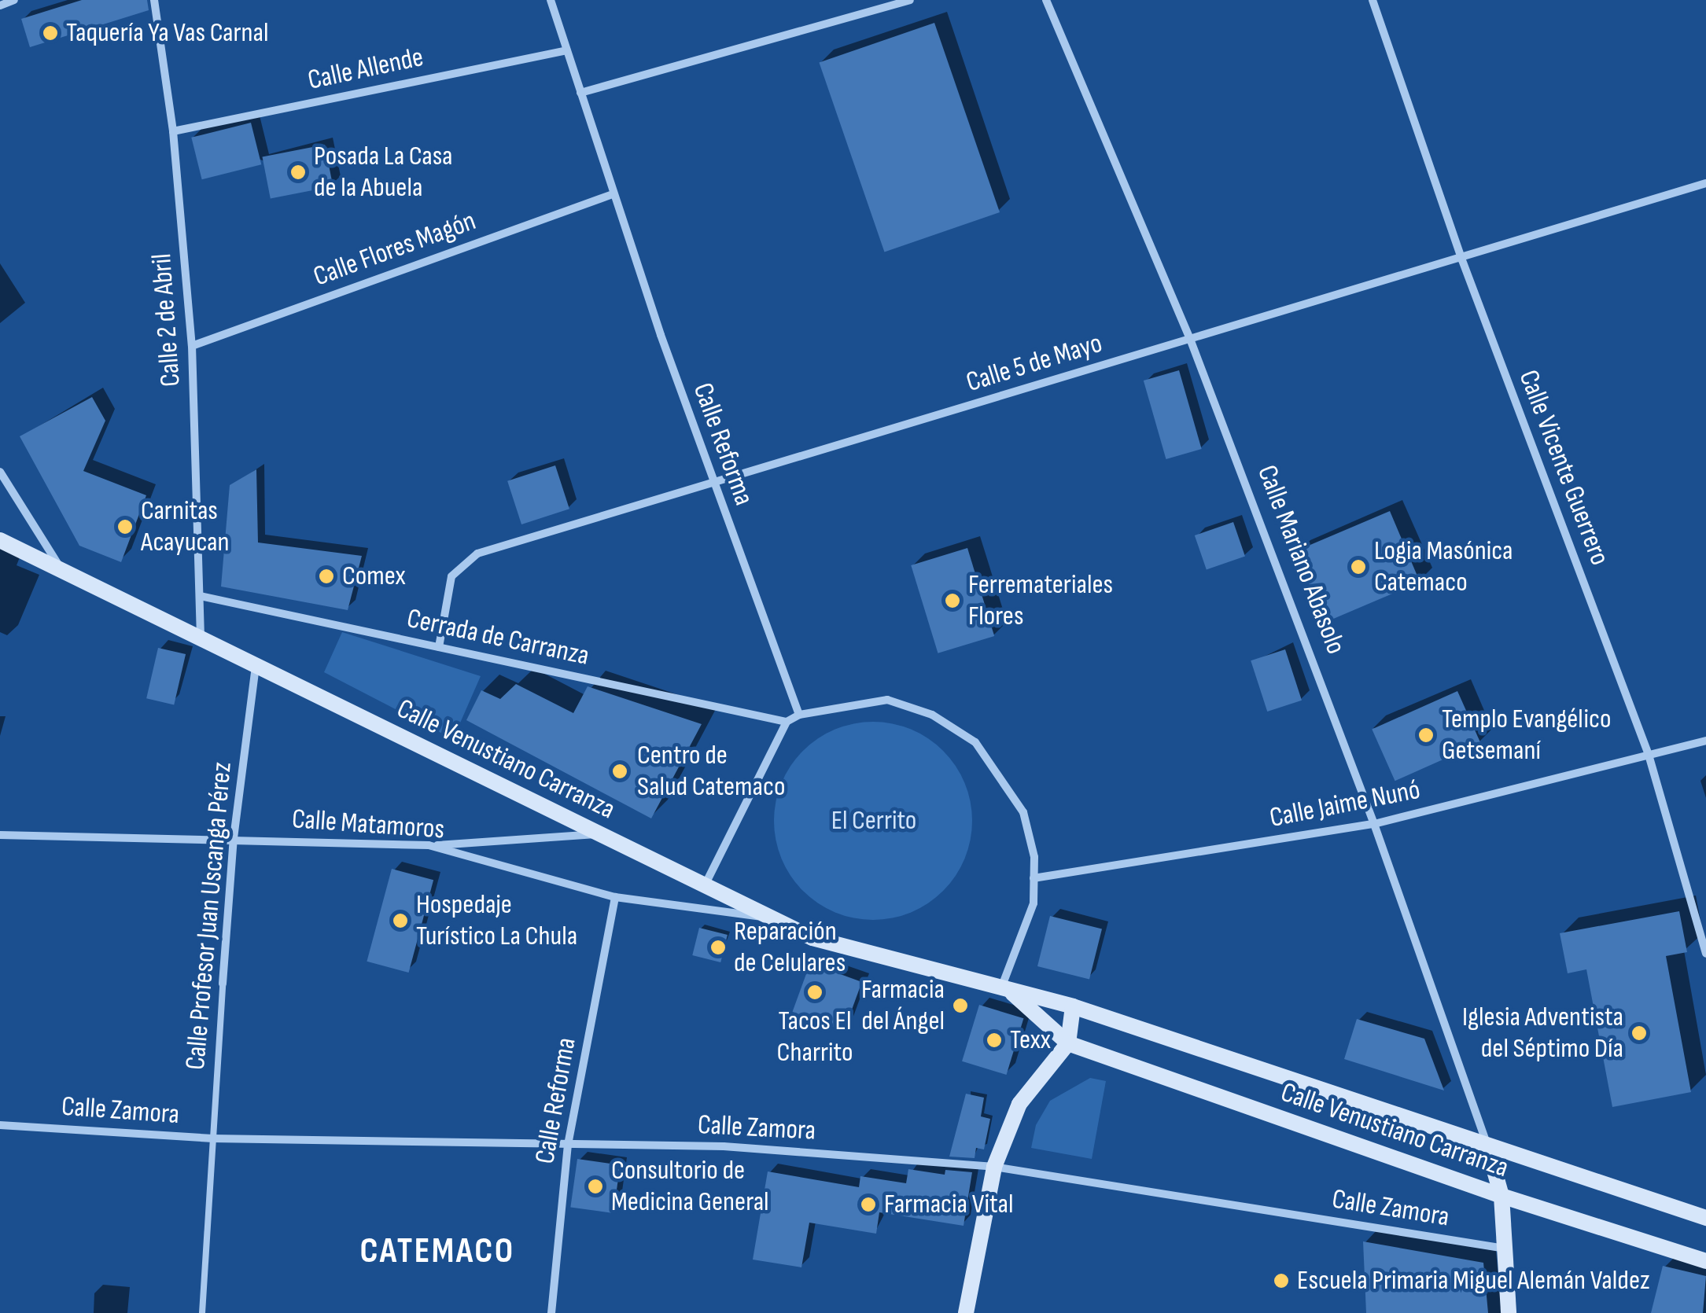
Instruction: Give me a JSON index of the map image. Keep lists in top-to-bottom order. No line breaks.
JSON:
{"streets":{"main road":["Calle Venustiano Carranza"],"street":["Calle Allende","Calle Flores Magón","Calle 2 de Abril","Calle 5 de Mayo","Calle Reforma","Calle Vicente Guerrero","Calle Mariano Abasolo","Cerrada de Carranza","Calle Jaime Nunó","Calle Matamoros","Calle Profesor Juan Uscanga Pérez","Calle Zamora"]},"crossings":[["Calle Allende","Calle 2 de Abril"],["Calle Allende","Calle Reforma"],["Calle Flores Magón","Calle 2 de Abril"],["Calle Flores Magón","Calle Reforma"],["Calle 2 de Abril","Cerrada de Carranza"],["Calle 2 de Abril","Calle Venustiano Carranza"],["Calle 5 de Mayo","Calle Reforma"],["Calle 5 de Mayo","Calle Vicente Guerrero"],["Calle 5 de Mayo","Calle Mariano Abasolo"],["Calle 5 de Mayo","Cerrada de Carranza"],["Calle Reforma","Calle Matamoros"],["Calle Reforma","Calle Zamora"],["Calle Vicente Guerrero","Calle Jaime Nunó"],["Calle Mariano Abasolo","Calle Venustiano Carranza"],["Calle Mariano Abasolo","Calle Jaime Nunó"],["Calle Venustiano Carranza","Calle Matamoros"],["Calle Venustiano Carranza","Calle Profesor Juan Uscanga Pérez"],["Calle Matamoros","Calle Profesor Juan Uscanga Pérez"],["Calle Profesor Juan Uscanga Pérez","Calle Zamora"]],"districts":["CATEMACO"],"parks":["El Cerrito"],"places":["Taquería Ya Vas Carnal","Posada La Casa de la Abuela","Carnitas Acayucan","Logia Masónica Catemaco","Comex","Ferremateriales Flores","Templo Evangélico Getsemaní","Centro de Salud Catemaco","Hospedaje Turístico La Chula","Reparación de Celulares","Tacos El Charrito","Farmacia del Ángel","Iglesia Adventista del Séptimo Día","Texx","Consultorio de Medicina General","Farmacia Vital","Escuela Primaria Miguel Alemán Valdez"]}
